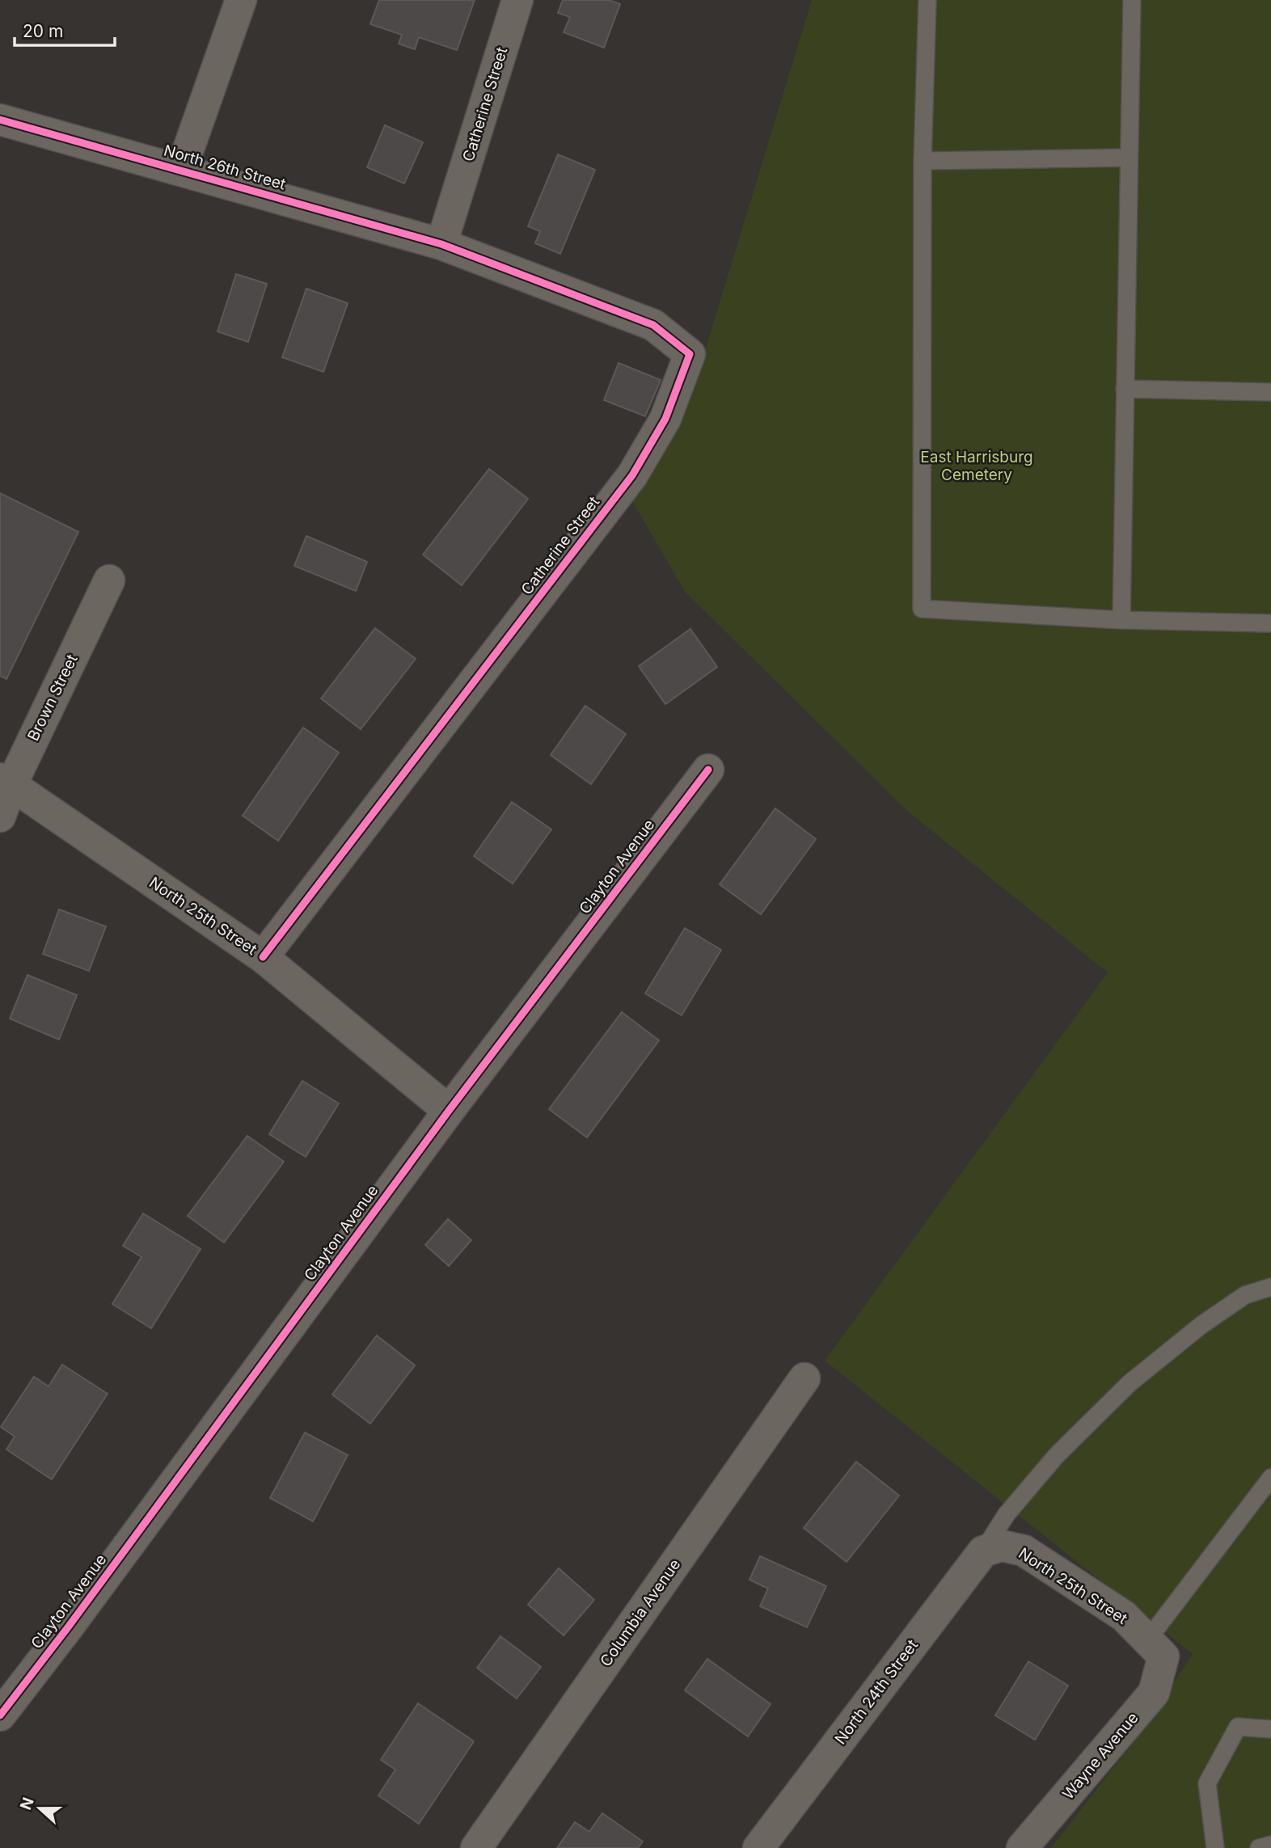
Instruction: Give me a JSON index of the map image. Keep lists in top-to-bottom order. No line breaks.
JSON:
{"streets":{"street":["Catherine Street","North 26th Street","Brown Street","Clayton Avenue","North 25th Street","Columbia Avenue","North 24th Street","Wayne Avenue"]},"crossings":[["Catherine Street","North 26th Street"],["Catherine Street","North 25th Street"],["Brown Street","North 25th Street"],["Clayton Avenue","North 25th Street"],["North 25th Street","North 24th Street"],["North 25th Street","Wayne Avenue"]],"parks":["East Harrisburg Cemetery"],"scale_bar":"20 m","north":"left"}
